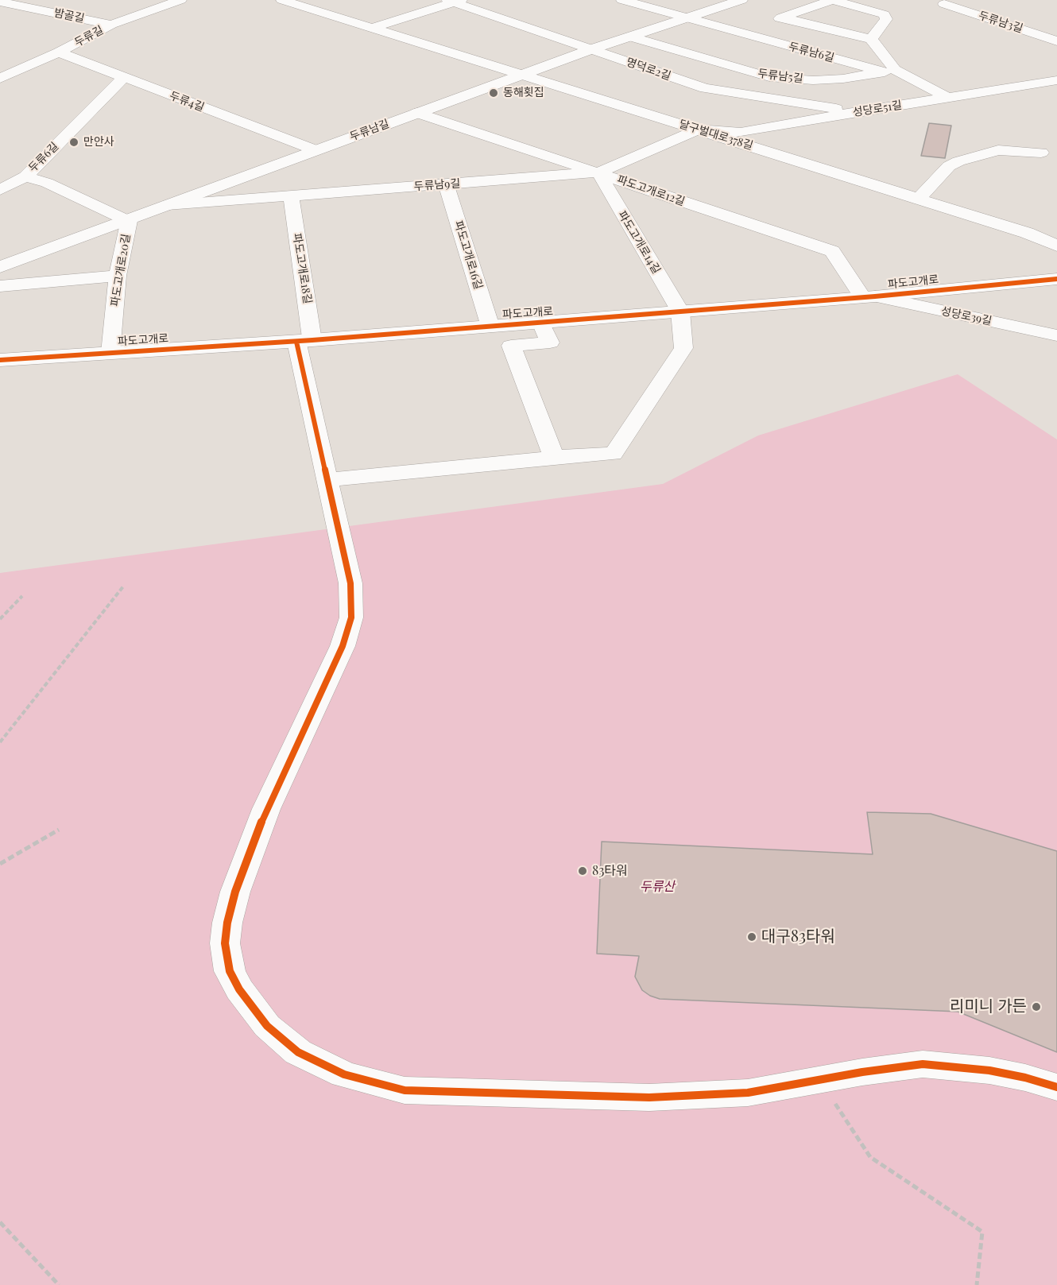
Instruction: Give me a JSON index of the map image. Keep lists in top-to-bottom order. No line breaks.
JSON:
{"streets":{"street":["밤골길","두류남3길","두류길","두류남6길","명덕로2길","두류남5길","두류4길","성당로51길","두류남길","달구벌대로378길","두류6길","두류남9길","파도고개로12길","파도고개로14길","파도고개로16길","파도고개로18길","파도고개로20길","파도고개로","성당로39길"]},"crossings":[["밤골길","두류길"],["두류길","두류4길"],["두류남6길","두류남5길"],["두류남6길","성당로51길"],["두류남6길","두류남길"],["명덕로2길","성당로51길"],["명덕로2길","두류남길"],["두류남5길","두류남길"],["두류4길","두류남길"],["두류4길","두류6길"],["성당로51길","달구벌대로378길"],["성당로51길","두류남9길"],["두류남길","달구벌대로378길"],["두류남길","두류남9길"],["두류남길","파도고개로12길"],["두류남길","파도고개로20길"],["달구벌대로378길","두류남9길"],["두류6길","파도고개로20길"],["두류남9길","파도고개로12길"],["두류남9길","파도고개로14길"],["두류남9길","파도고개로16길"],["두류남9길","파도고개로18길"],["파도고개로12길","파도고개로14길"],["파도고개로12길","파도고개로"],["파도고개로12길","성당로39길"],["파도고개로14길","파도고개로"],["파도고개로16길","파도고개로"],["파도고개로18길","파도고개로"],["파도고개로20길","파도고개로"],["파도고개로","성당로39길"]],"parks":["두류산"],"places":["동해횟집","만안사","83타워","대구83타워","리미니 가든"]}
